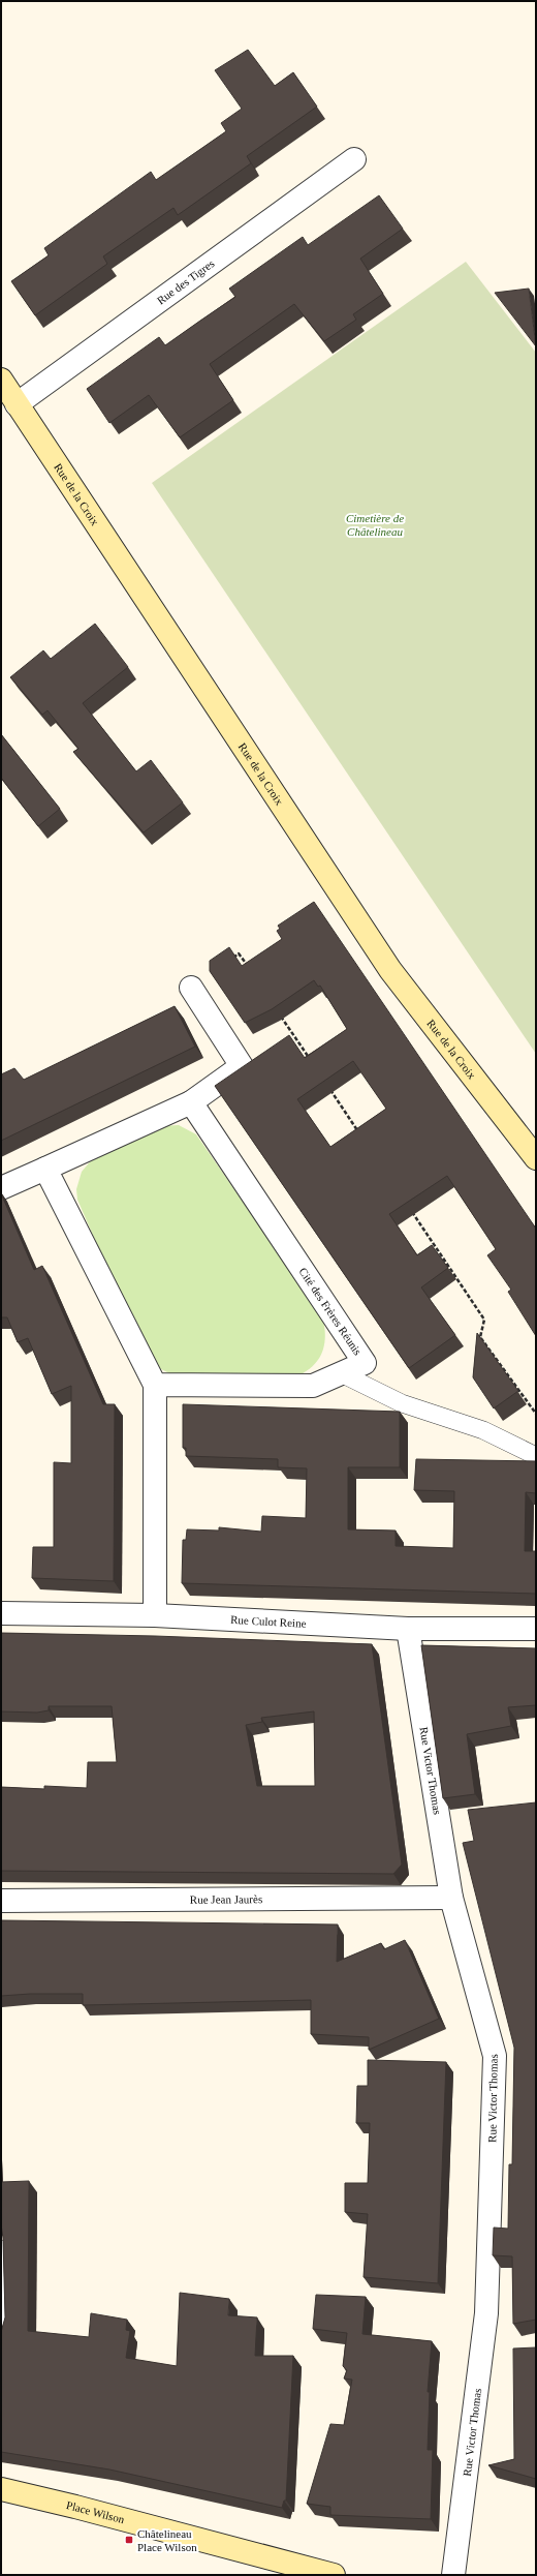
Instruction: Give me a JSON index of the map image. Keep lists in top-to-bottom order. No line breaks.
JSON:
{"streets":{"street":["Rue des Tigres","Rue de la Croix","Cité des Frères Réunis","Rue Culot Reine","Rue Victor Thomas","Rue Jean Jaurès","Place Wilson"]},"crossings":[["Rue des Tigres","Rue de la Croix"],["Rue Culot Reine","Rue Victor Thomas"],["Rue Victor Thomas","Rue Jean Jaurès"]],"parks":["Cimetière de Châtelineau"],"places":{"transit":["Châtelineau Place Wilson"]}}
